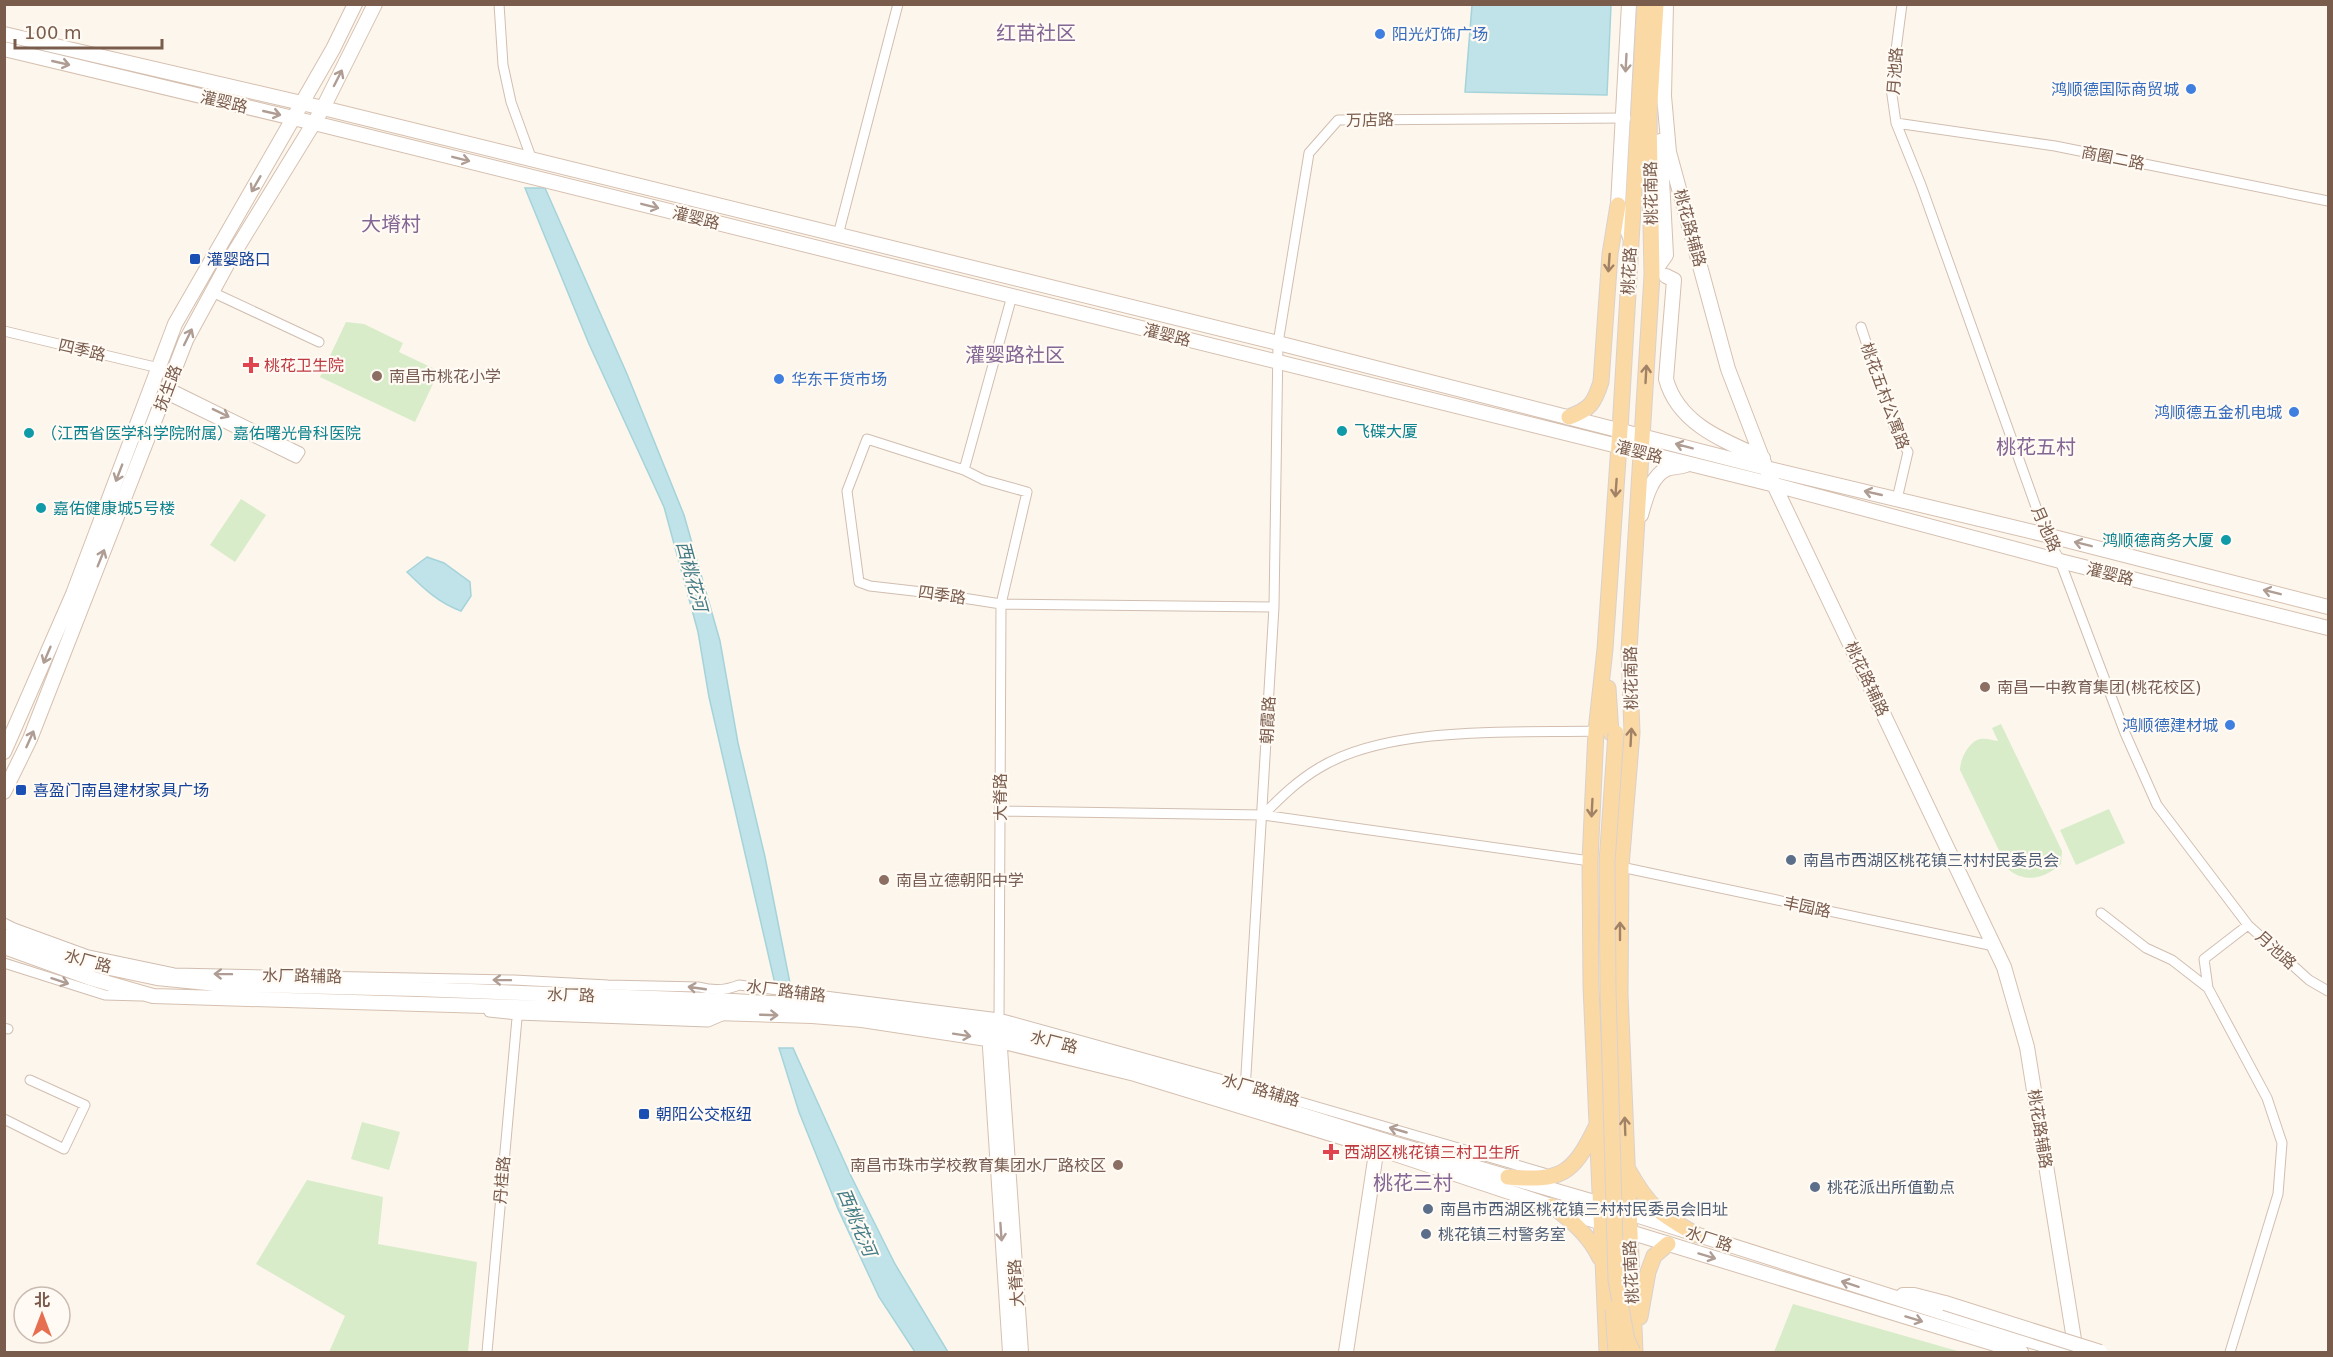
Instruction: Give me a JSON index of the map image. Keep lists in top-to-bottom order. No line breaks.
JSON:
{"streets":{"main road":["灌婴路","桃花南路","桃花路辅路","桃花路","抚生路","大脊路","水厂路"],"street":["月池路","万店路","商圈二路","四季路","桃花五村公寓路","朝霞路","丰园路","水厂路辅路","丹桂路"]},"crossings":[["月池路","灌婴路"],["月池路","商圈二路"],["灌婴路","万店路"],["灌婴路","桃花南路"],["灌婴路","桃花路辅路"],["灌婴路","桃花路"],["灌婴路","抚生路"],["灌婴路","桃花五村公寓路"],["灌婴路","朝霞路"],["万店路","桃花路"],["万店路","朝霞路"],["桃花南路","桃花路"],["桃花南路","丰园路"],["桃花南路","水厂路"],["桃花路辅路","丰园路"],["四季路","抚生路"],["四季路","朝霞路"],["四季路","大脊路"],["朝霞路","水厂路"],["朝霞路","水厂路辅路"],["大脊路","水厂路"],["大脊路","水厂路辅路"],["水厂路","水厂路辅路"],["水厂路","丹桂路"]],"districts":["红苗社区","大塉村","灌婴路社区","桃花五村","桃花三村"],"water":["西桃花河"],"places":{"other":["阳光灯饰广场","鸿顺德国际商贸城","南昌市桃花小学","华东干货市场","鸿顺德五金机电城","飞碟大厦","（江西省医学科学院附属）嘉佑曙光骨科医院","嘉佑健康城5号楼","鸿顺德商务大厦","南昌一中教育集团(桃花校区)","鸿顺德建材城","南昌市西湖区桃花镇三村村民委员会","南昌立德朝阳中学","南昌市珠市学校教育集团水厂路校区","桃花派出所值勤点","南昌市西湖区桃花镇三村村民委员会旧址","桃花镇三村警务室"],"transit":["灌婴路口","喜盈门南昌建材家具广场","朝阳公交枢纽"],"health":["桃花卫生院","西湖区桃花镇三村卫生所"]},"scale_bar":"100 m","north":"top"}
